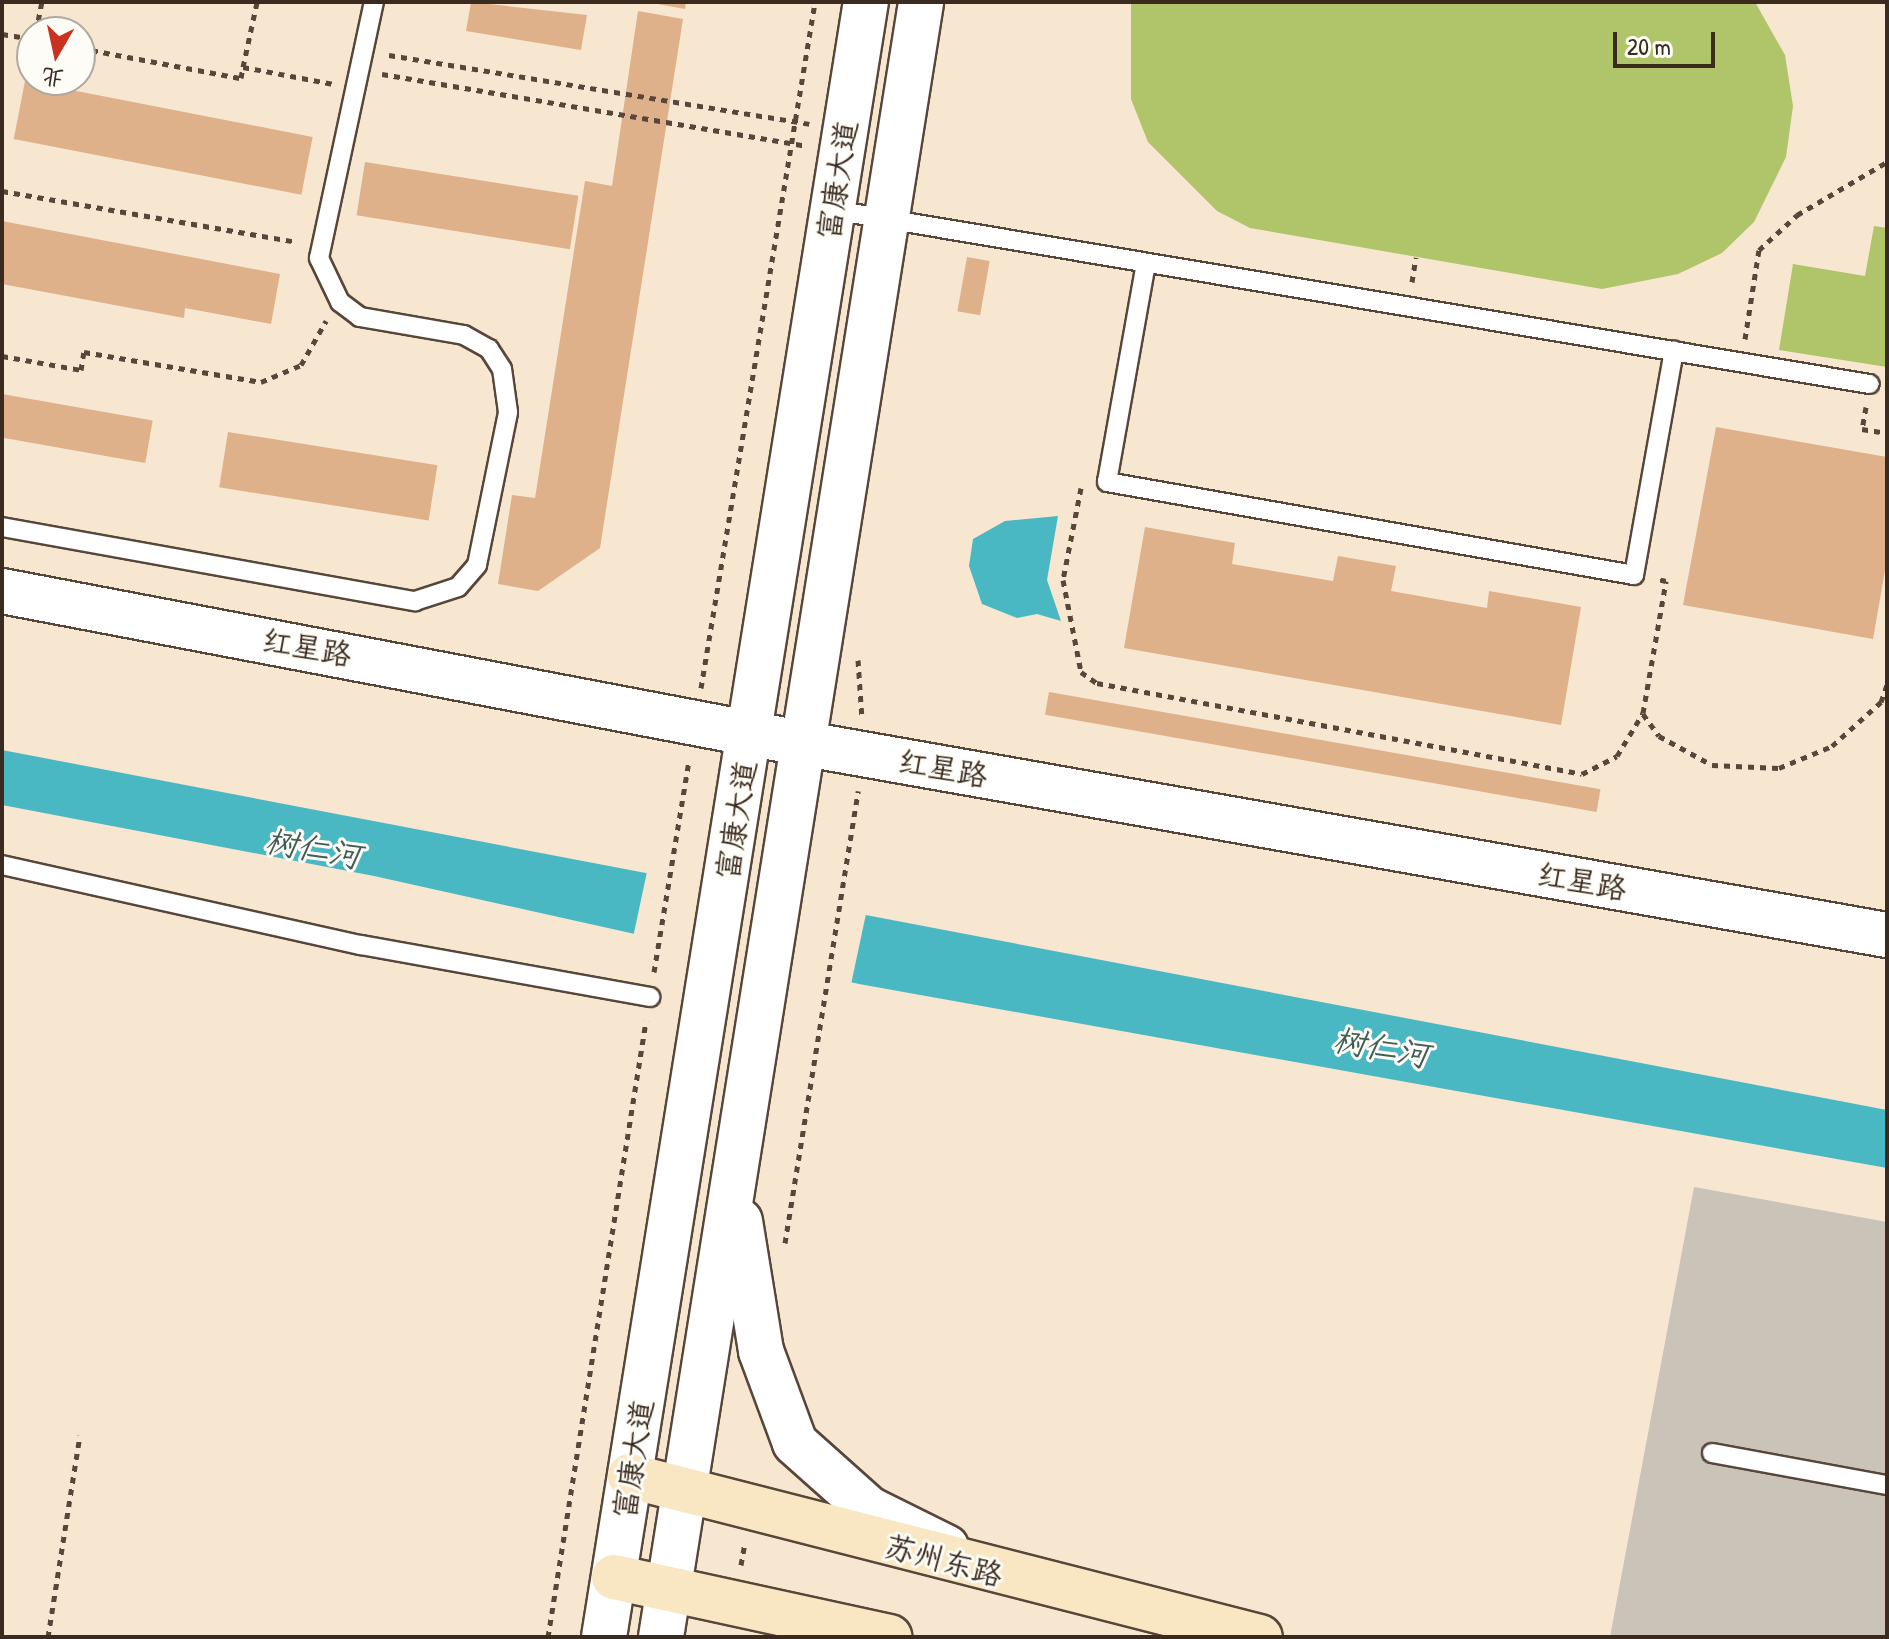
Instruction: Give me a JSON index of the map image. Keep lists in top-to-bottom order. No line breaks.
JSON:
{"streets":{"main road":["苏州东路"],"street":["富康大道","红星路"]},"crossings":[["富康大道","红星路"],["富康大道","苏州东路"]],"water":["树仁河"],"scale_bar":"20 m","north":"bottom"}
